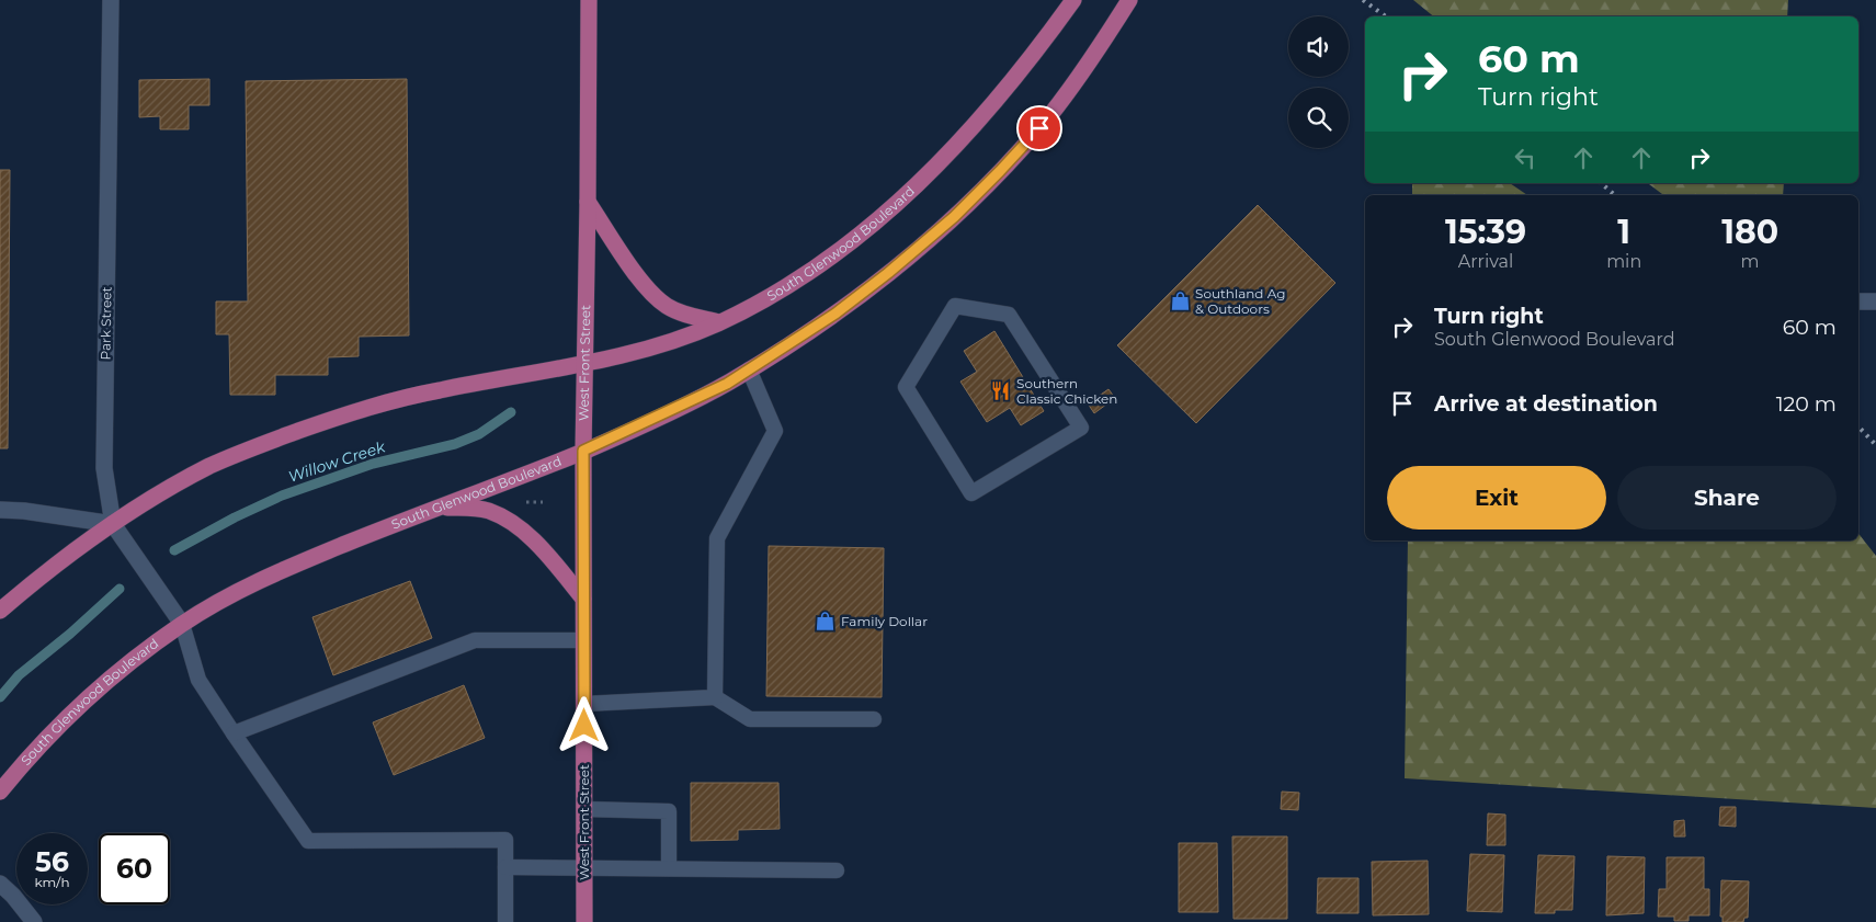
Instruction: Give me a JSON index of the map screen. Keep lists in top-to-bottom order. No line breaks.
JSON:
{"streets":{"main road":["South Glenwood Boulevard","West Front Street"],"street":["Park Street"]},"crossings":[["South Glenwood Boulevard","Park Street"],["South Glenwood Boulevard","West Front Street"]],"water":["Willow Creek"],"places":{"shop":["Southland Ag & Outdoors","Family Dollar"],"restaurant":["Southern Classic Chicken"]},"page":{"turn":["60 m","Turn right"],"eta":["15:39","Arrival","1","min","180","m"],"list":[{"name":"Turn right","note":"South Glenwood Boulevard","value":"60 m"},{"name":"Arrive at destination","value":"120 m"}],"buttons":["Exit","Share"],"speed":"56 km/h","limit":"60"}}
